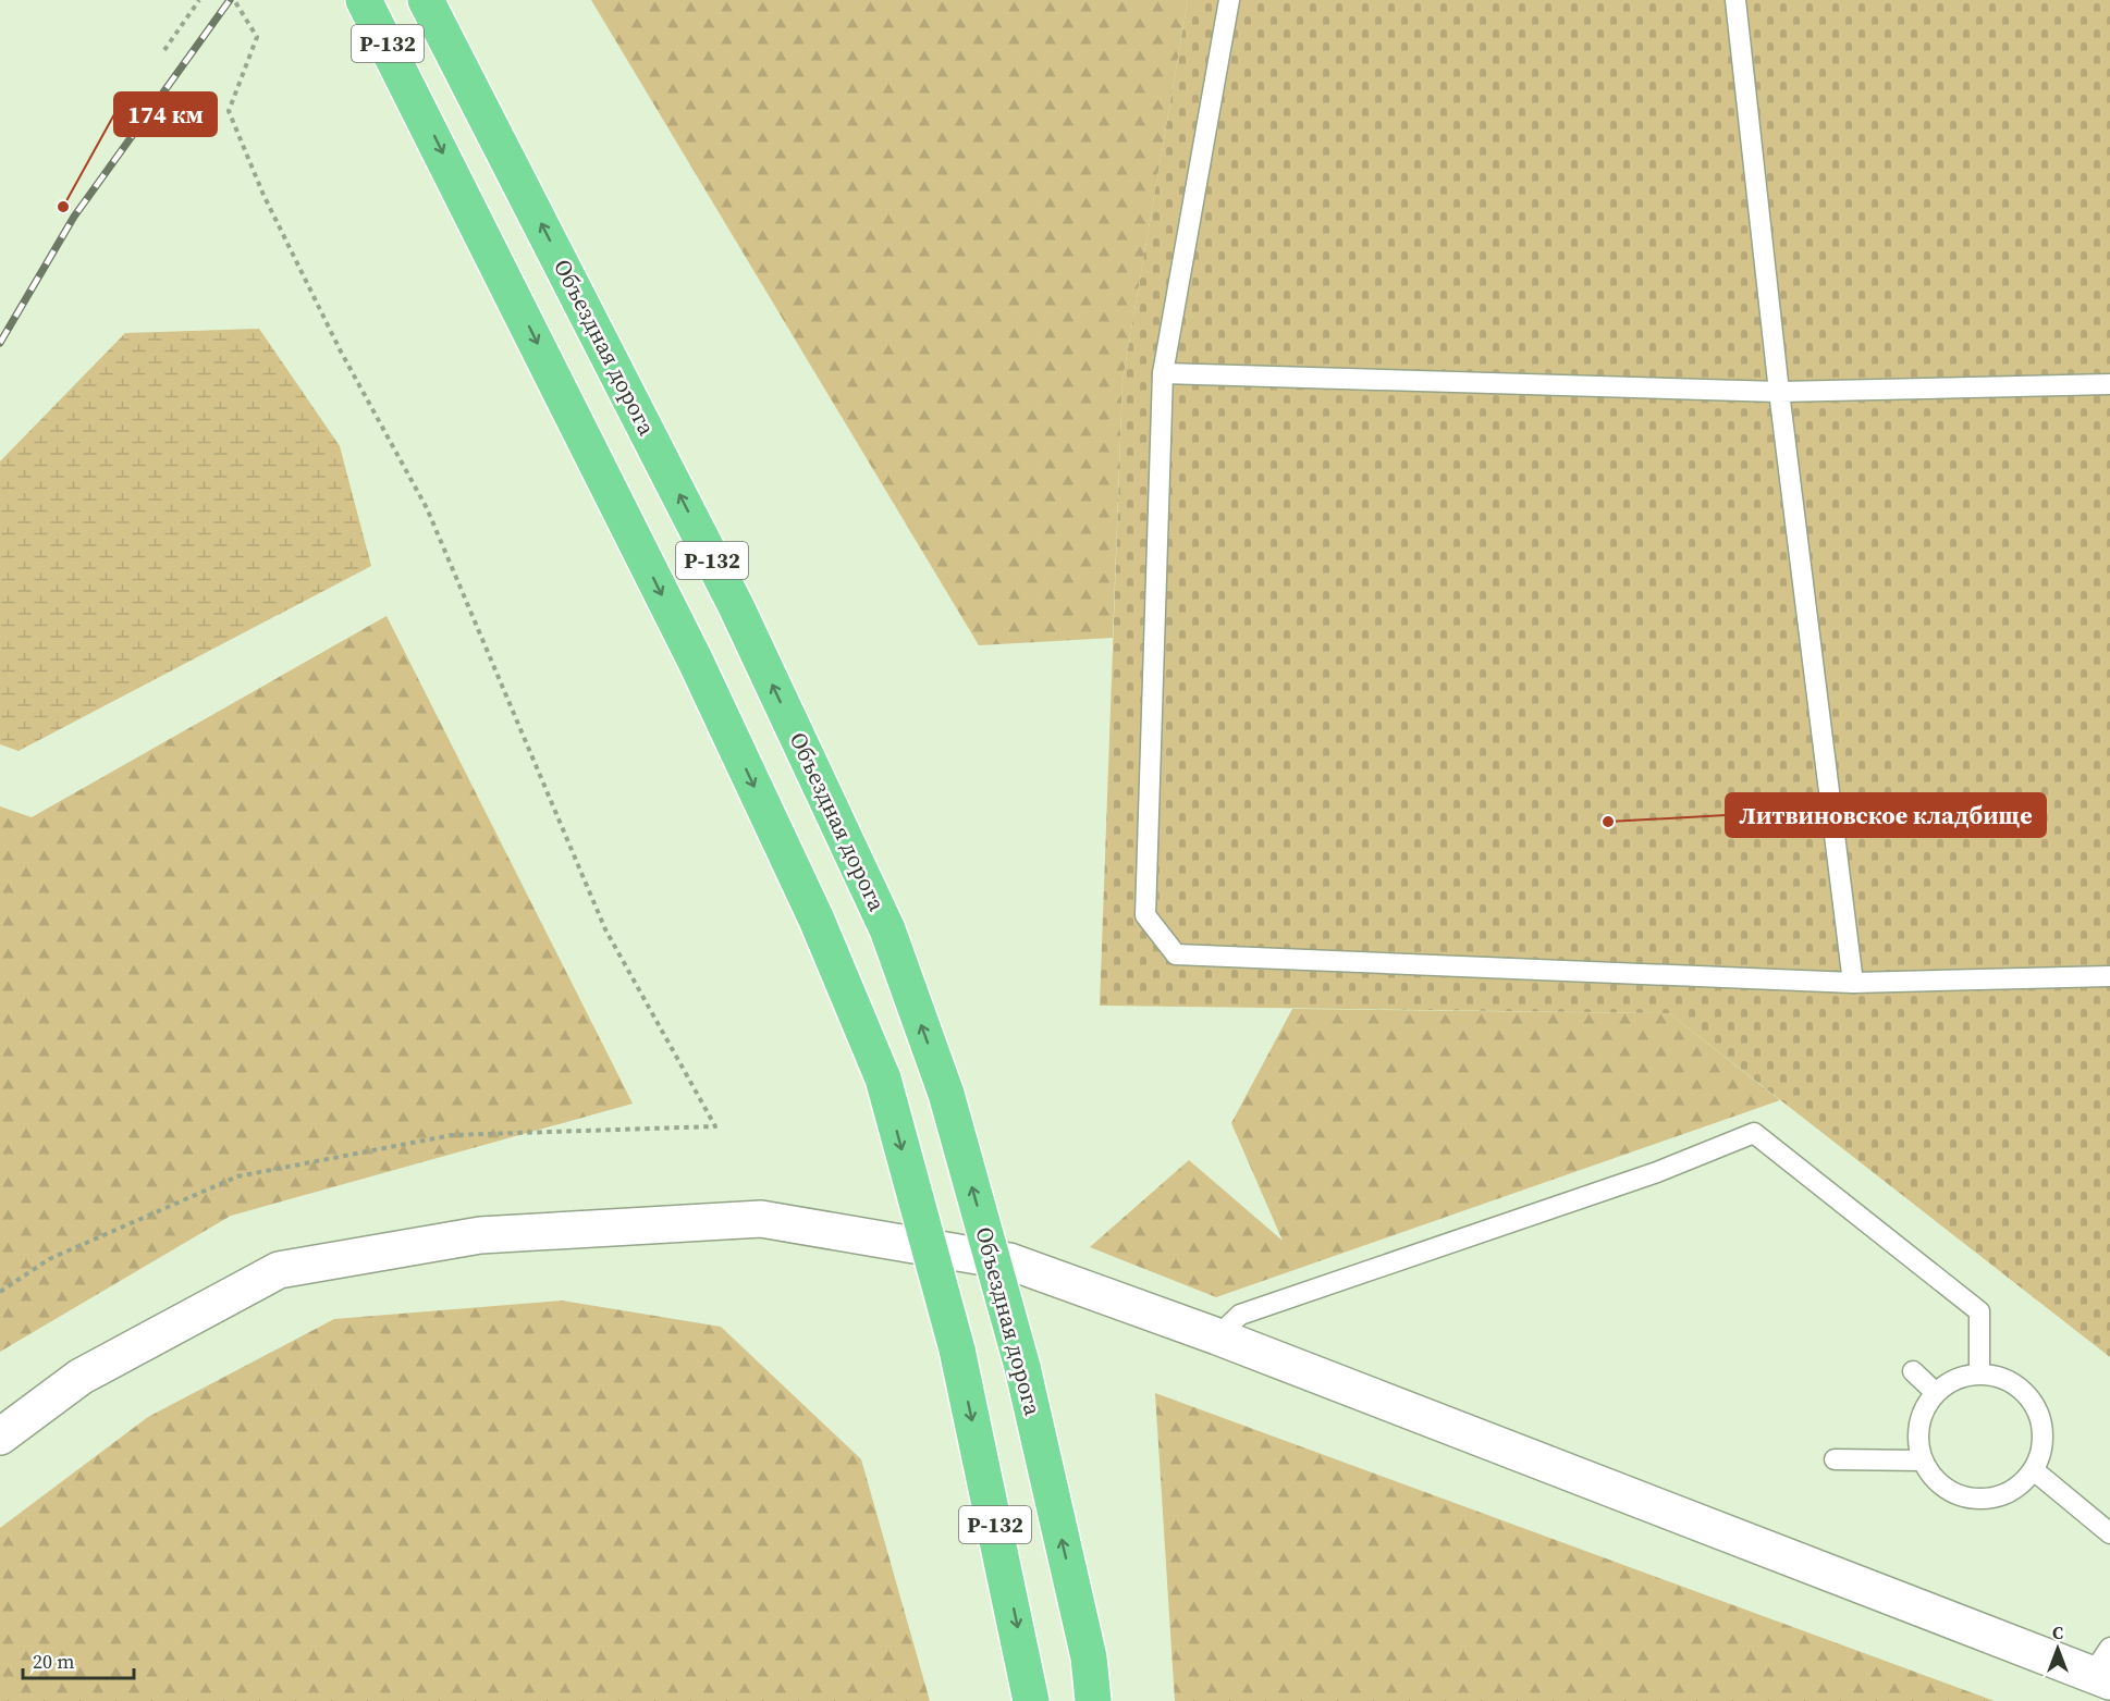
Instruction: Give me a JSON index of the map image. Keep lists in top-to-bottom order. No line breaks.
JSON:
{"streets":{"highway":["Р-132","Объездная дорога"]},"places":["174 км","Литвиновское кладбище"],"scale_bar":"20 m","north":"top"}
